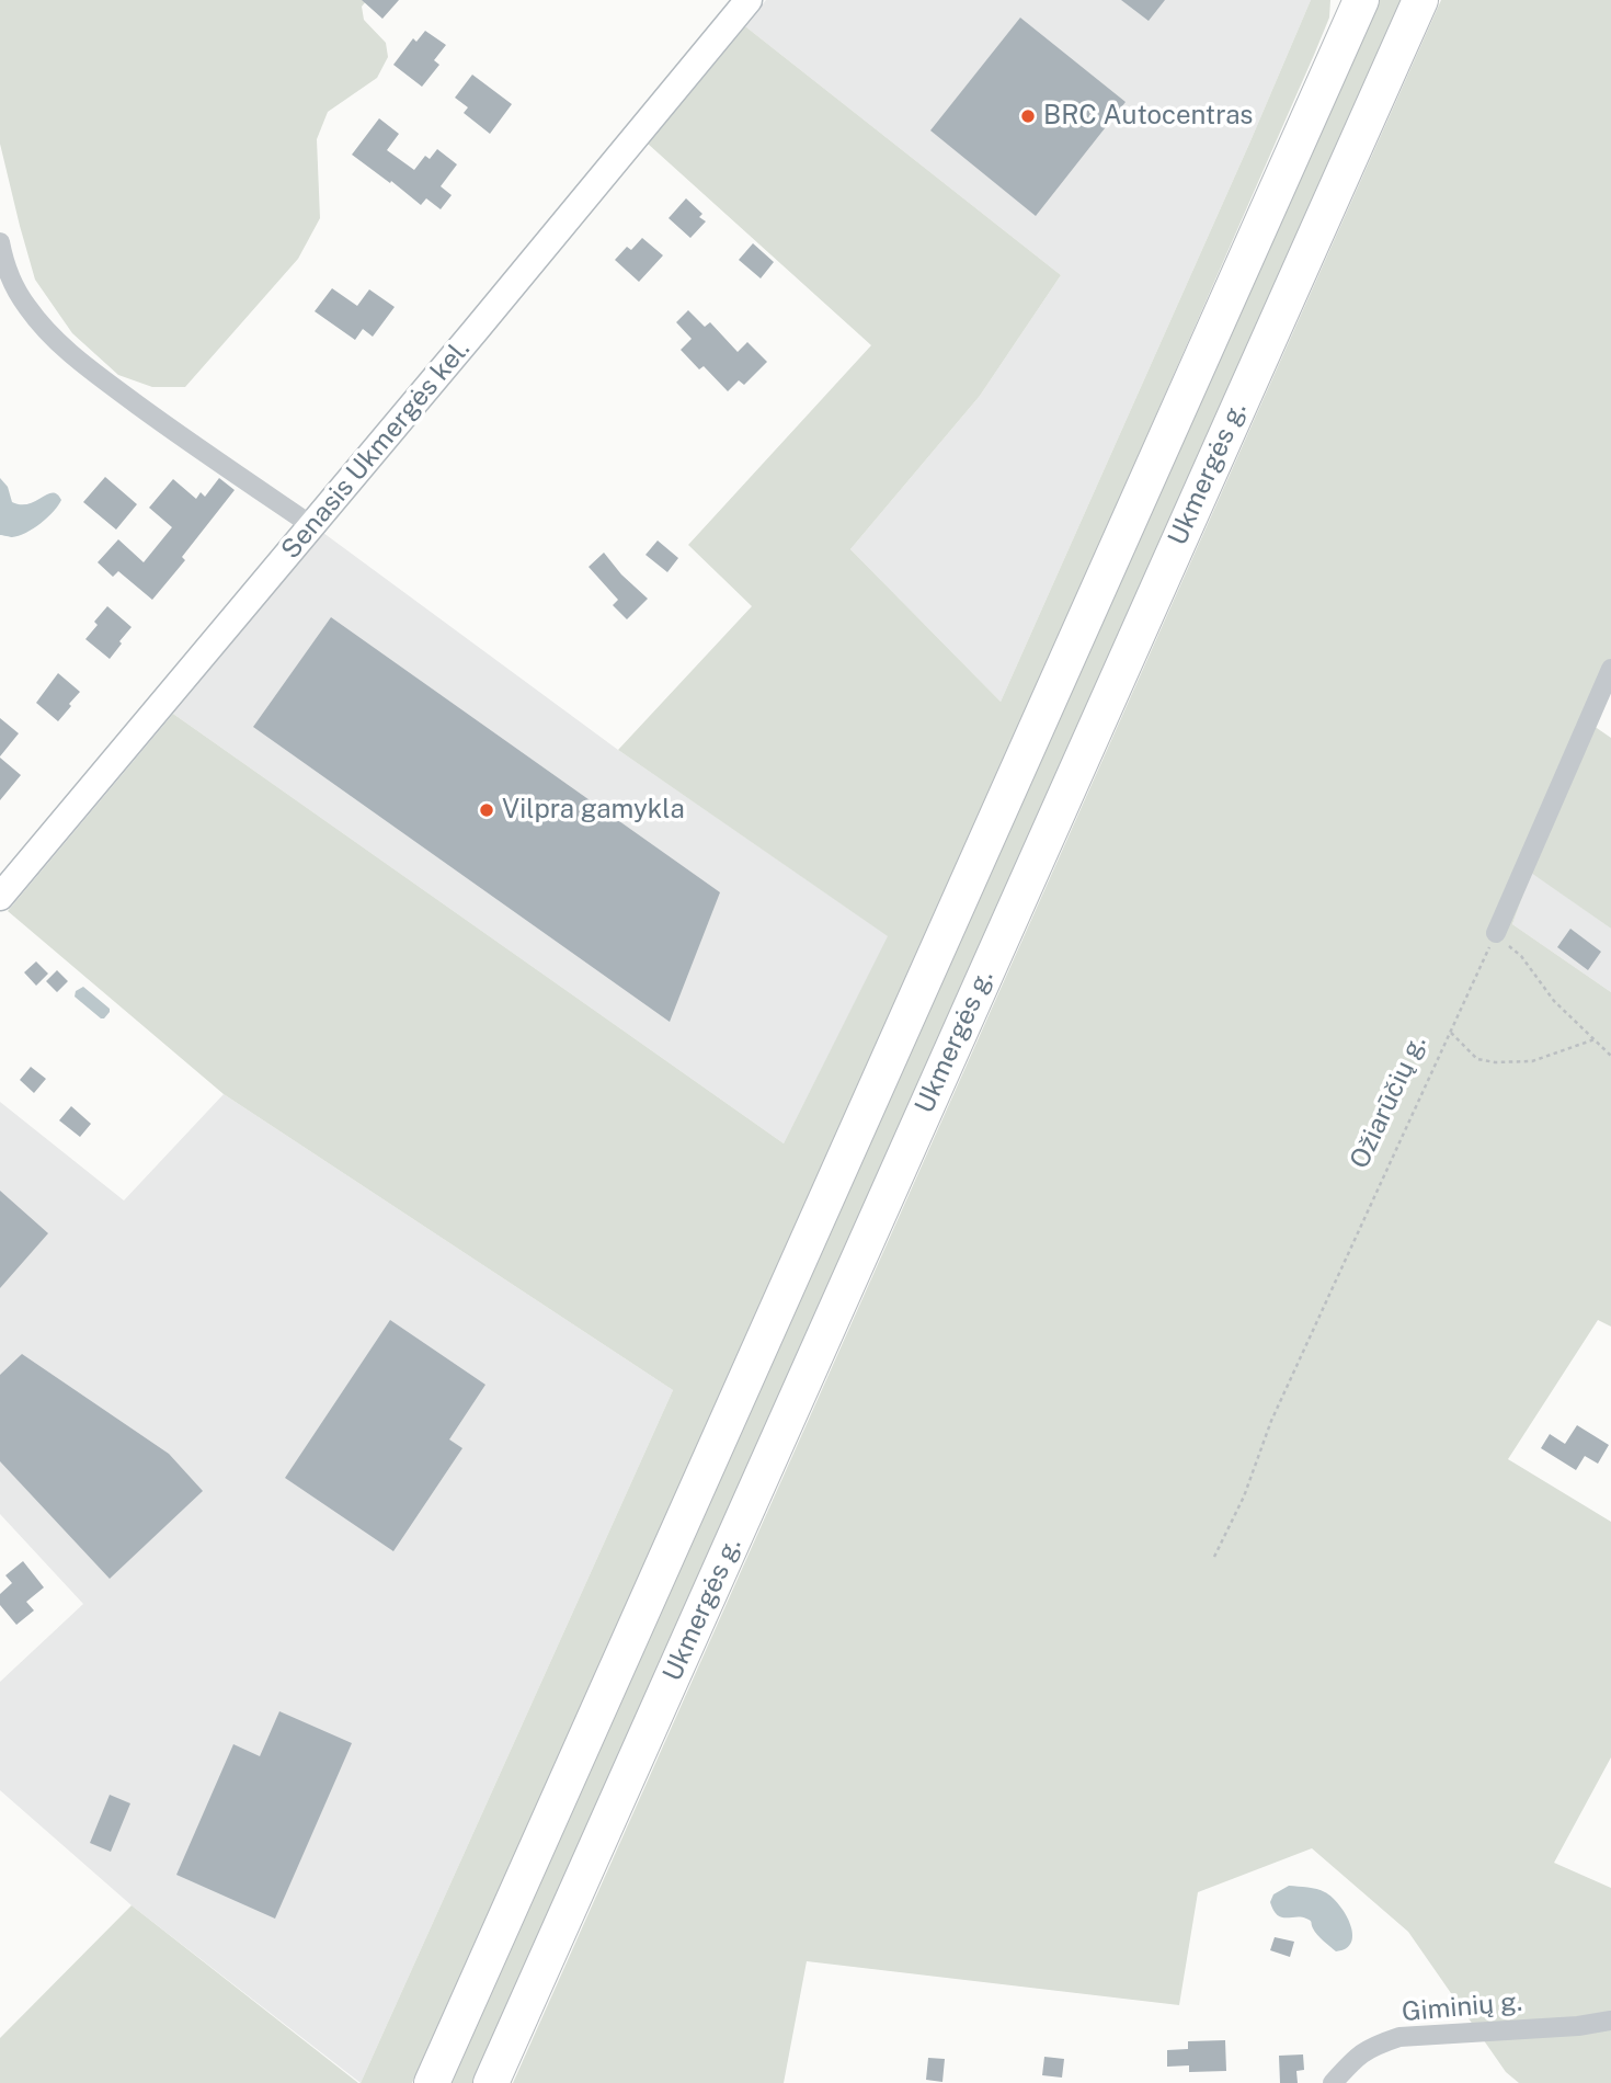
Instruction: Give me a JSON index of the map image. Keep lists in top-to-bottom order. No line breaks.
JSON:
{"streets":{"highway":["Ukmergės g."],"main road":["Senasis Ukmergės kel."],"street":["Giminių g."],"path":["Ožiarūčių g."]},"places":["BRC Autocentras","Vilpra gamykla"]}
